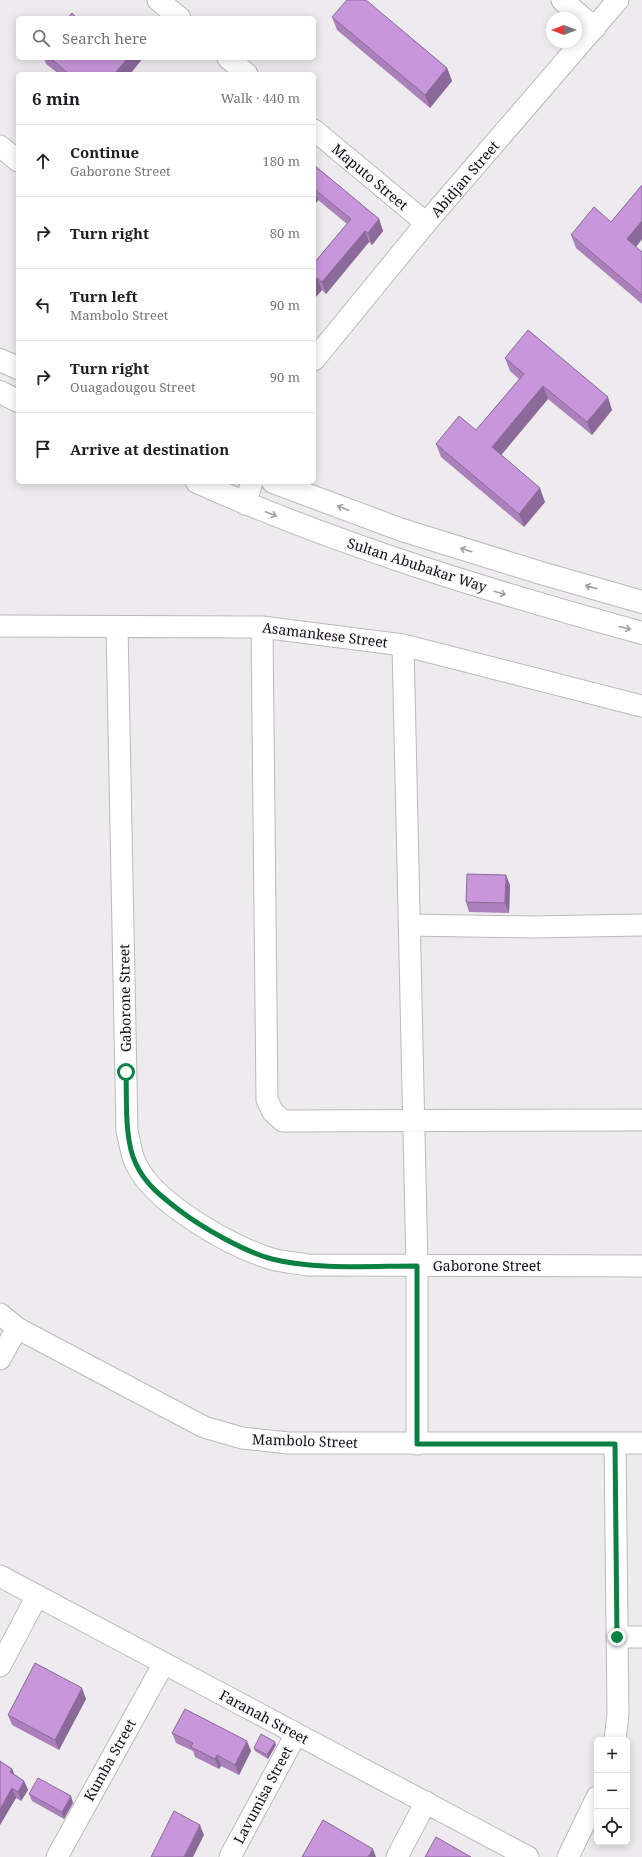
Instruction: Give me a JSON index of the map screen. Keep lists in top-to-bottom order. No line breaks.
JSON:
{"streets":{"main road":["Sultan Abubakar Way"],"street":["Maputo Street","Abidjan Street","Asamankese Street","Gaborone Street","Mambolo Street","Faranah Street","Kumba Street","Lavumisa Street"]},"crossings":[["Maputo Street","Abidjan Street"],["Asamankese Street","Gaborone Street"],["Faranah Street","Kumba Street"],["Faranah Street","Lavumisa Street"]],"north":"left","page":{"search":"Search here","heading":["6 min","Walk · 440 m"],"list":[["Continue","Gaborone Street","180 m"],["Turn right","80 m"],["Turn left","Mambolo Street","90 m"],["Turn right","Ouagadougou Street","90 m"],"Arrive at destination"],"map_buttons":["+","−"]}}
